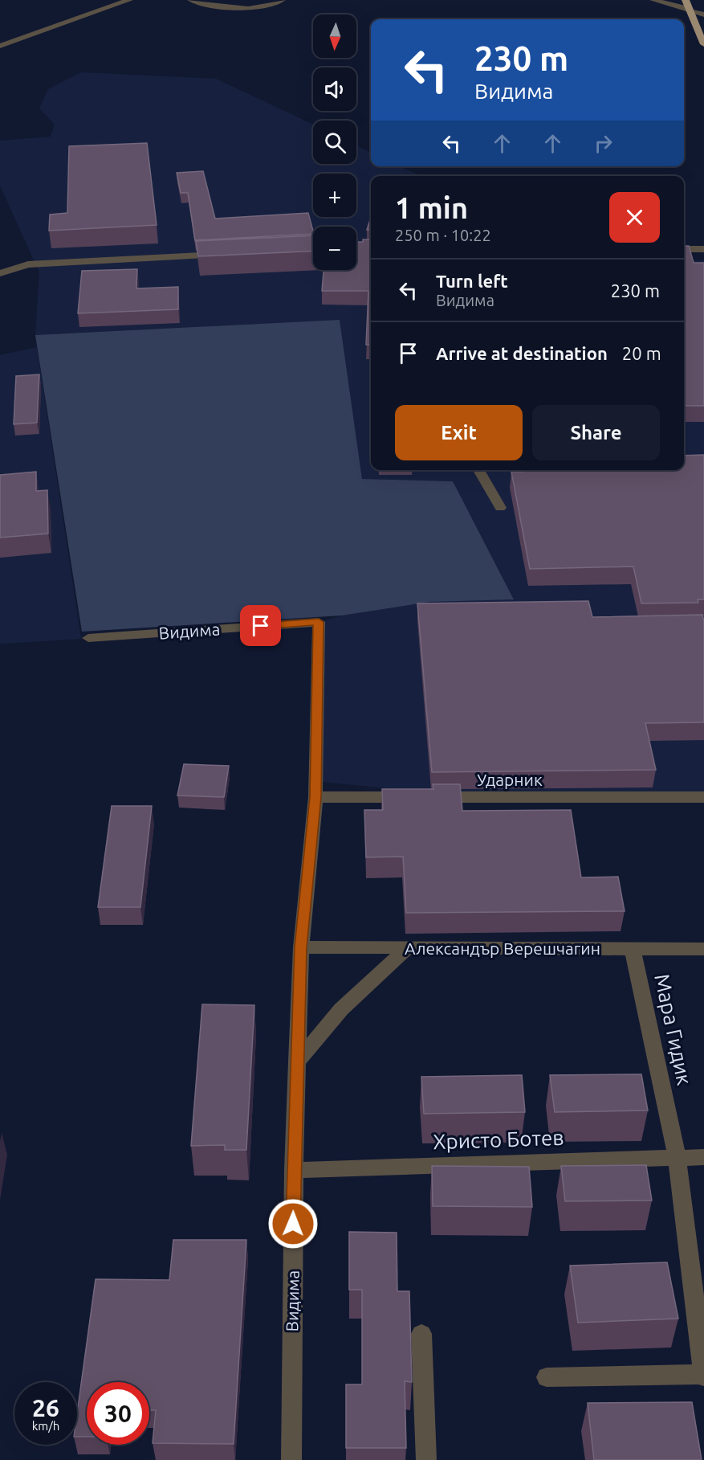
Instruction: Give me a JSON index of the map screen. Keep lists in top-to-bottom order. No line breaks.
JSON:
{"streets":{"street":["Видима","Ударник","Александър Верешчагин","Мара Гидик","Христо Ботев"]},"crossings":[["Видима","Ударник"],["Видима","Александър Верешчагин"],["Видима","Христо Ботев"],["Александър Верешчагин","Мара Гидик"],["Мара Гидик","Христо Ботев"]],"north":"bottom","page":{"map_buttons":["+","−"],"turn":["230 m","Видима"],"heading":["1 min","250 m · 10:22"],"list":[{"name":"Turn left","note":"Видима","value":"230 m"},{"name":"Arrive at destination","value":"20 m"}],"buttons":["Exit","Share"],"speed":"26 km/h","limit":"30"}}
